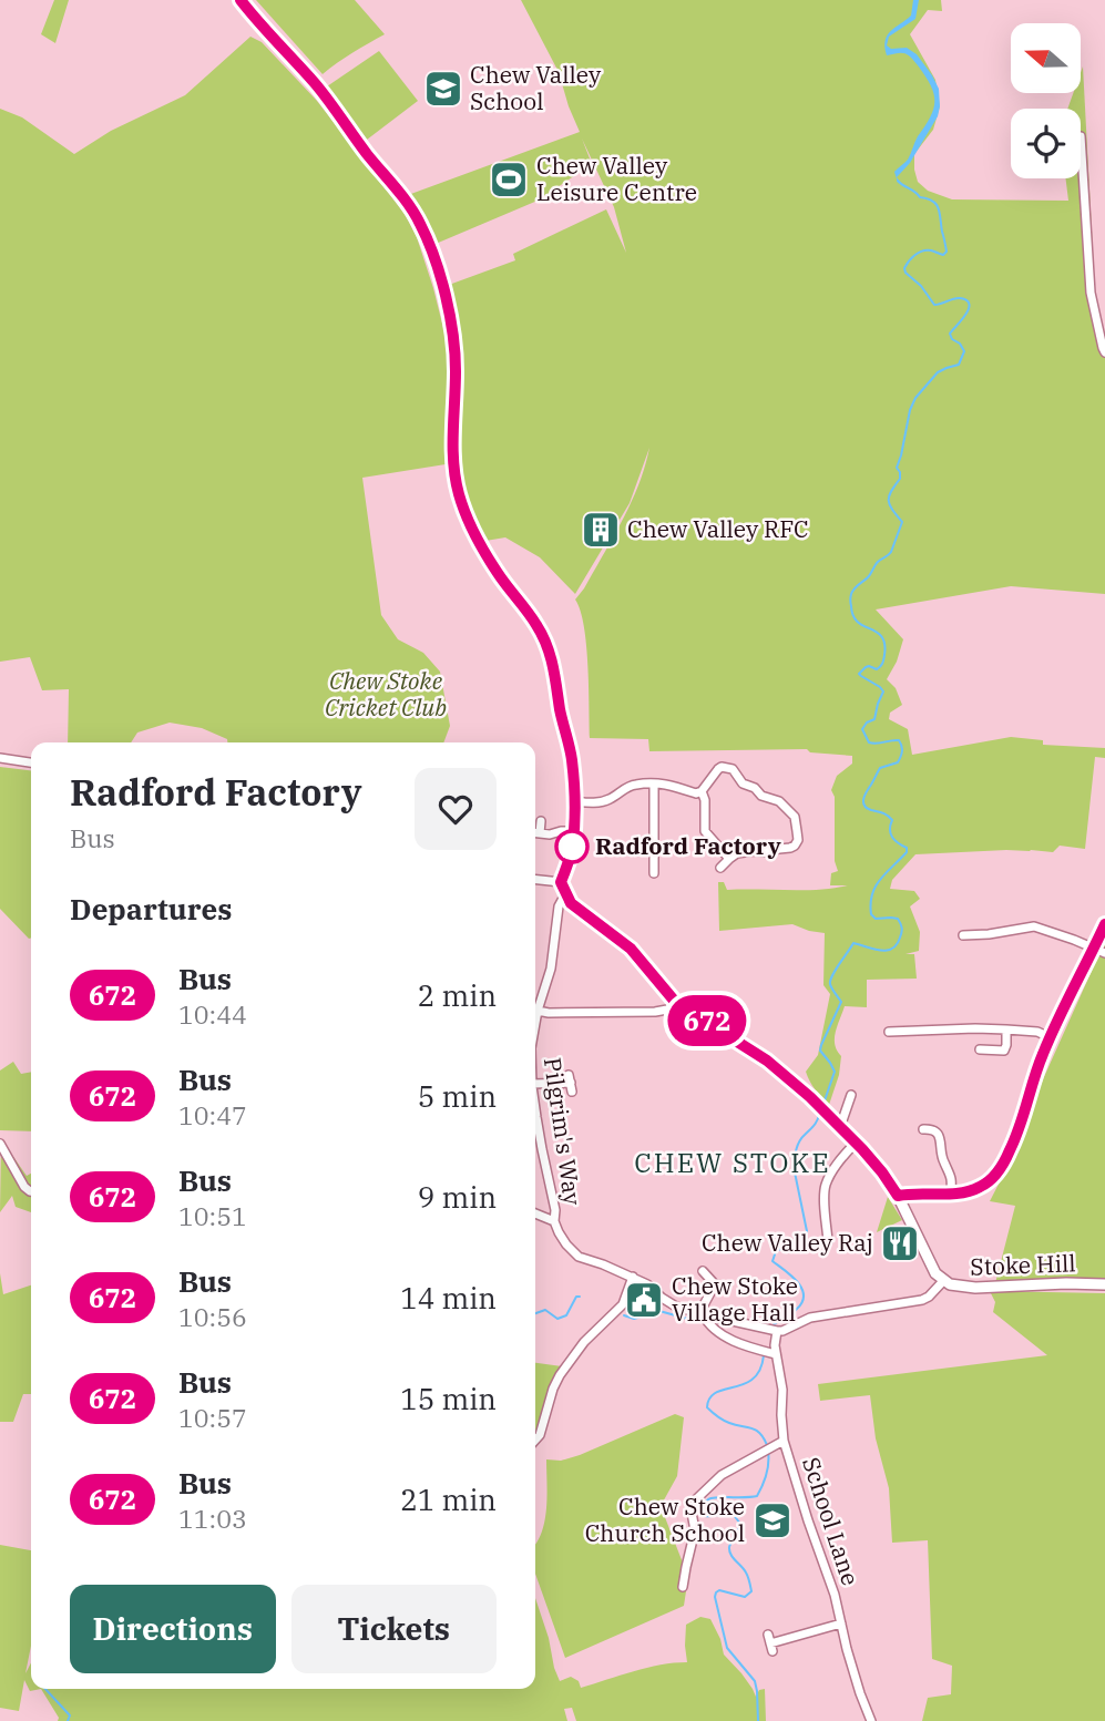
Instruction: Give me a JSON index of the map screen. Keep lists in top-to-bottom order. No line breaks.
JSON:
{"streets":{"main road":["Stoke Hill"],"street":["Pilgrim's Way","School Lane"]},"crossings":[["Pilgrim's Way","School Lane"]],"districts":["CHEW STOKE"],"parks":["Chew Stoke Cricket Club"],"places":{"school or university":["Chew Valley School","Chew Stoke Church School"],"sports":["Chew Valley Leisure Centre"],"building":["Chew Valley RFC"],"other":["Radford Factory"],"restaurant":["Chew Valley Raj"],"public building":["Chew Stoke Village Hall"]},"lines":["bus line 672"],"north":"left","page":{"on_map":"672","heading":[["Radford Factory","Bus"],"Departures"],"list":[{"mark":"672","name":"Bus","note":"10:44","value":"2 min"},{"mark":"672","name":"Bus","note":"10:47","value":"5 min"},{"mark":"672","name":"Bus","note":"10:51","value":"9 min"},{"mark":"672","name":"Bus","note":"10:56","value":"14 min"},{"mark":"672","name":"Bus","note":"10:57","value":"15 min"},{"mark":"672","name":"Bus","note":"11:03","value":"21 min"}],"buttons":["Directions","Tickets"]}}
